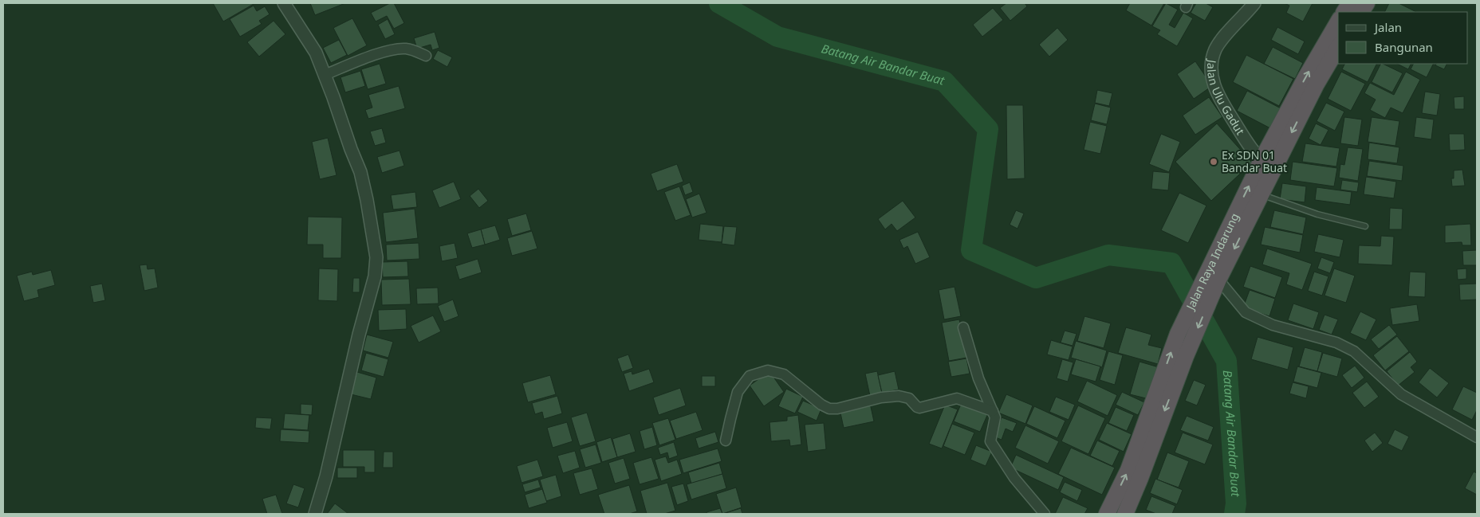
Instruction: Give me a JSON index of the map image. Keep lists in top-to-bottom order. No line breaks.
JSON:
{"streets":{"highway":["Jalan Raya Indarung"],"street":["Jalan Ulu Gadut"]},"crossings":[["Jalan Ulu Gadut","Jalan Raya Indarung"]],"water":["Batang Air Bandar Buat"],"places":["Ex SDN 01 Bandar Buat"],"legend":["Jalan","Bangunan"]}
